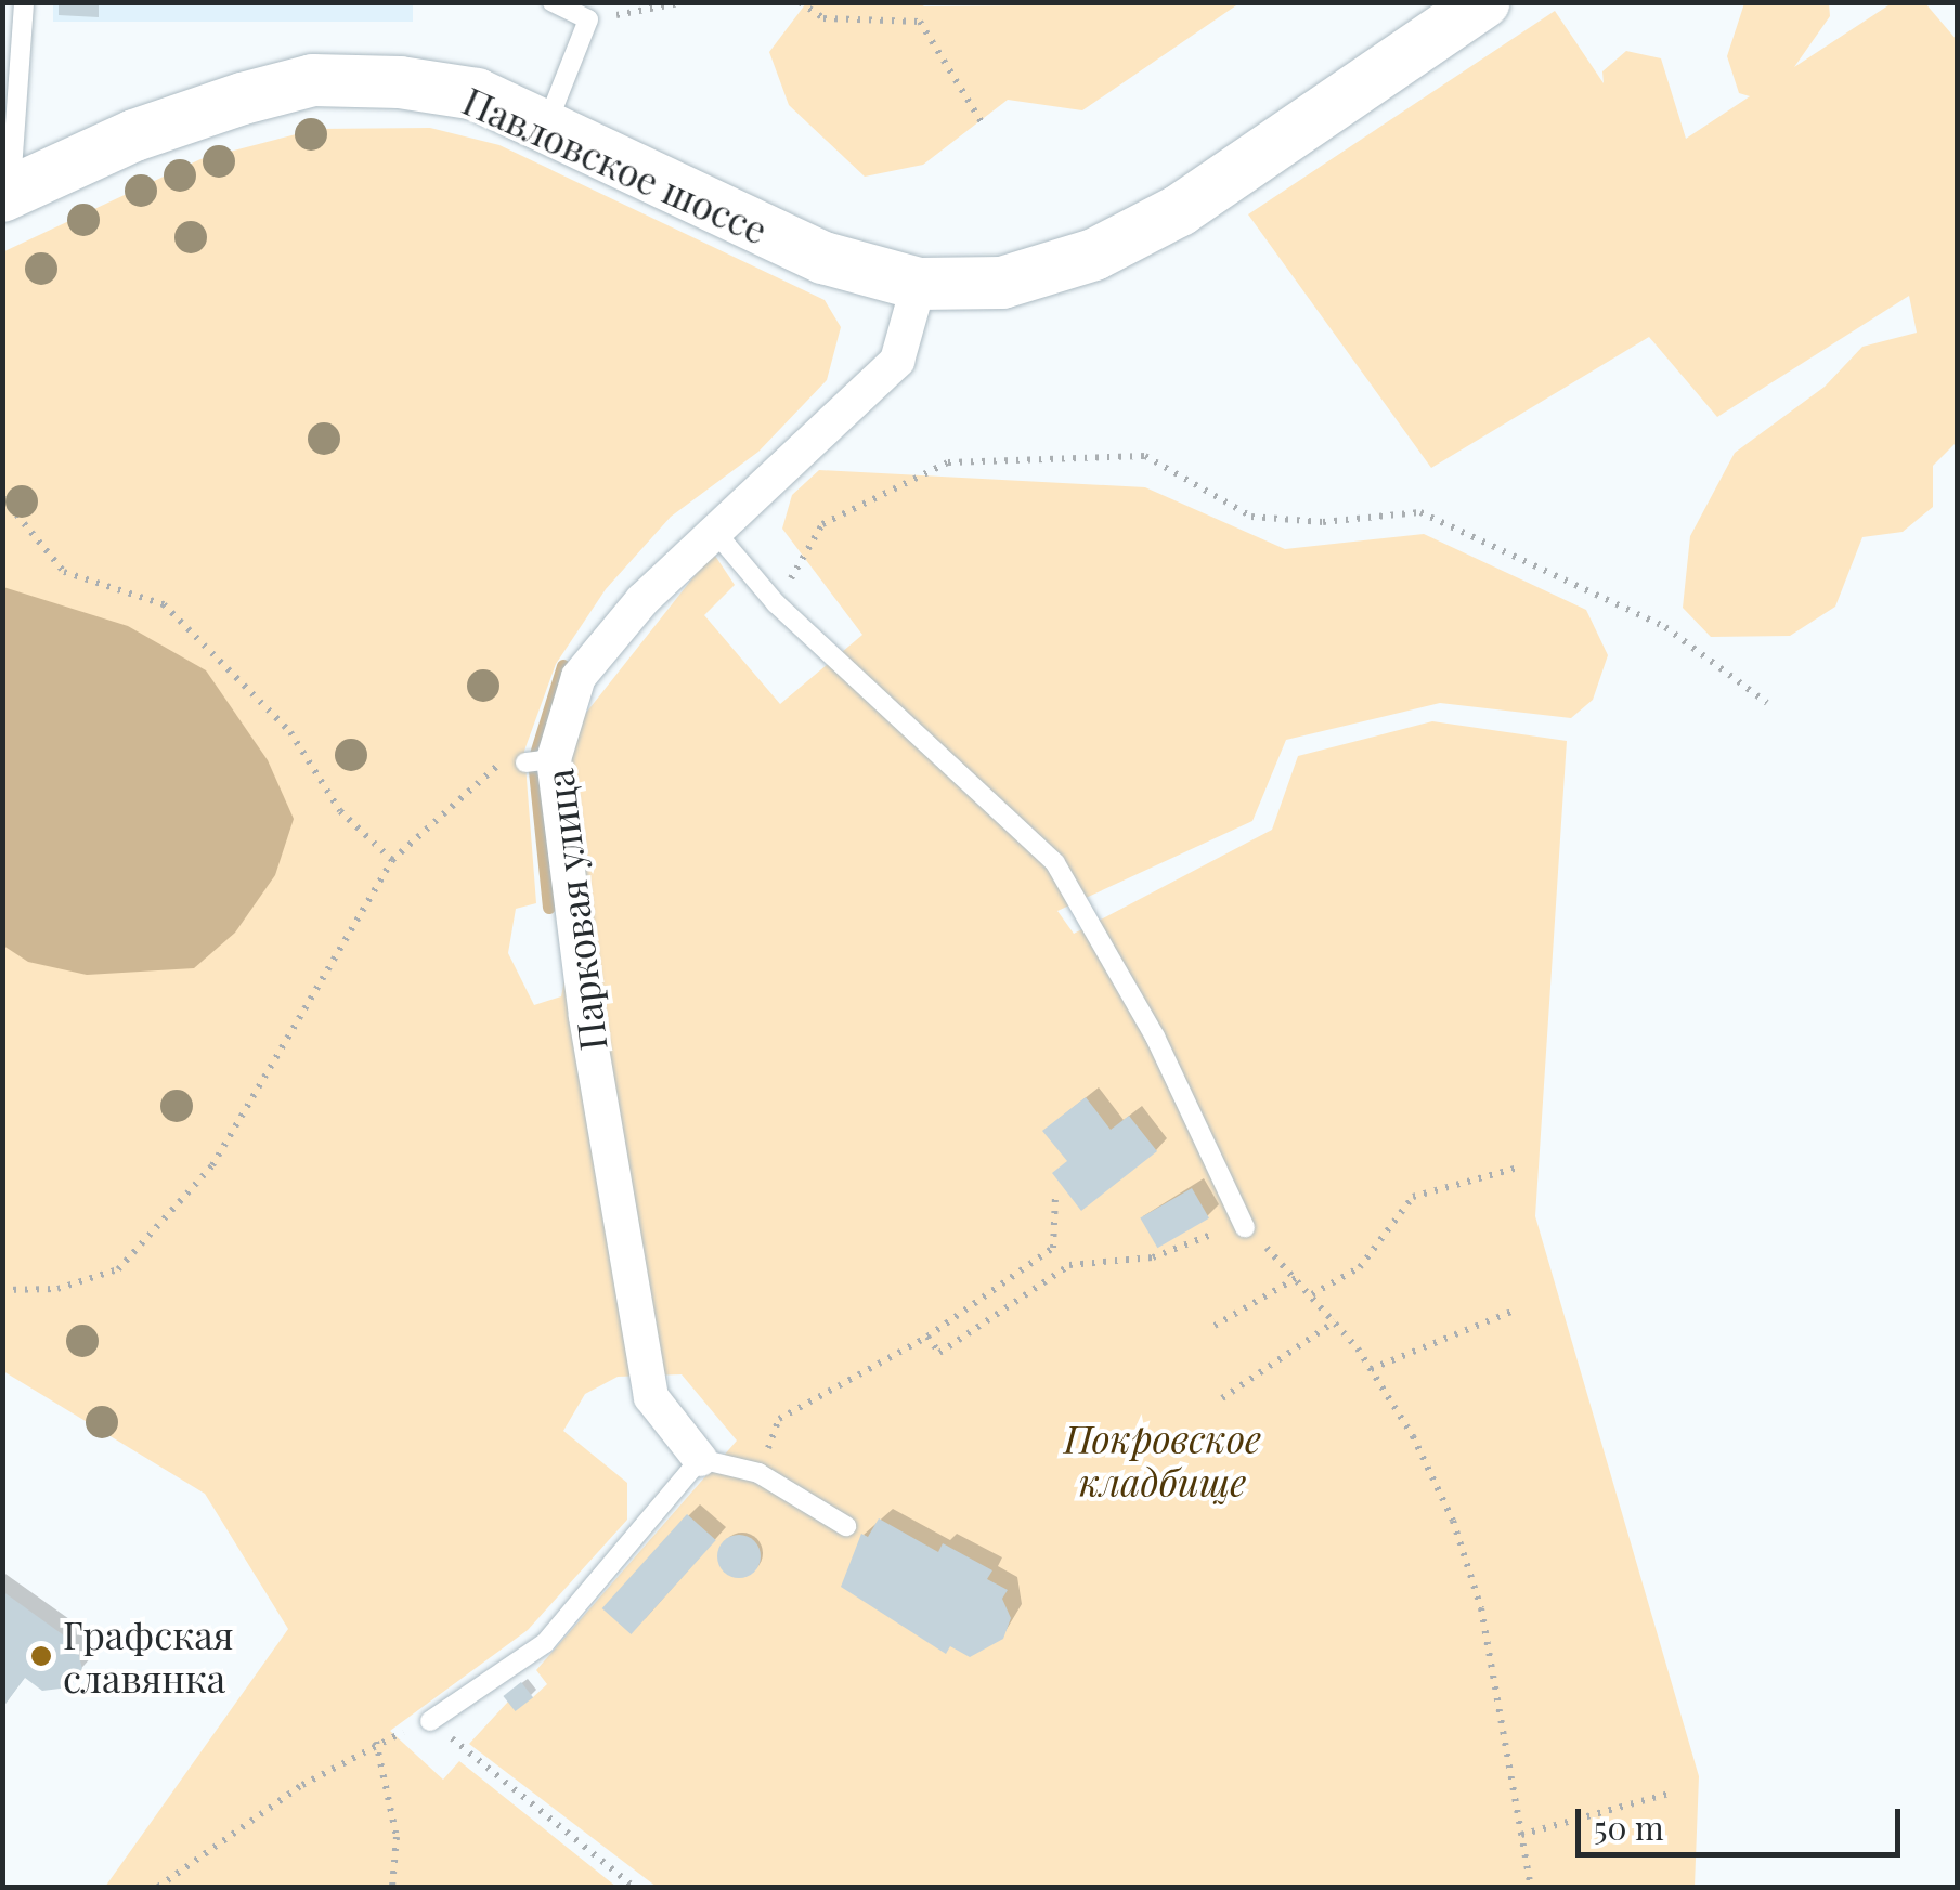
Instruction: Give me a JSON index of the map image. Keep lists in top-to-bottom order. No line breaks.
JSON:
{"streets":{"main road":["Павловское шоссе"],"street":["Парковая улица"]},"crossings":[["Павловское шоссе","Парковая улица"]],"parks":["Покровское кладбище"],"places":["Графская славянка"],"scale_bar":"50 m"}
